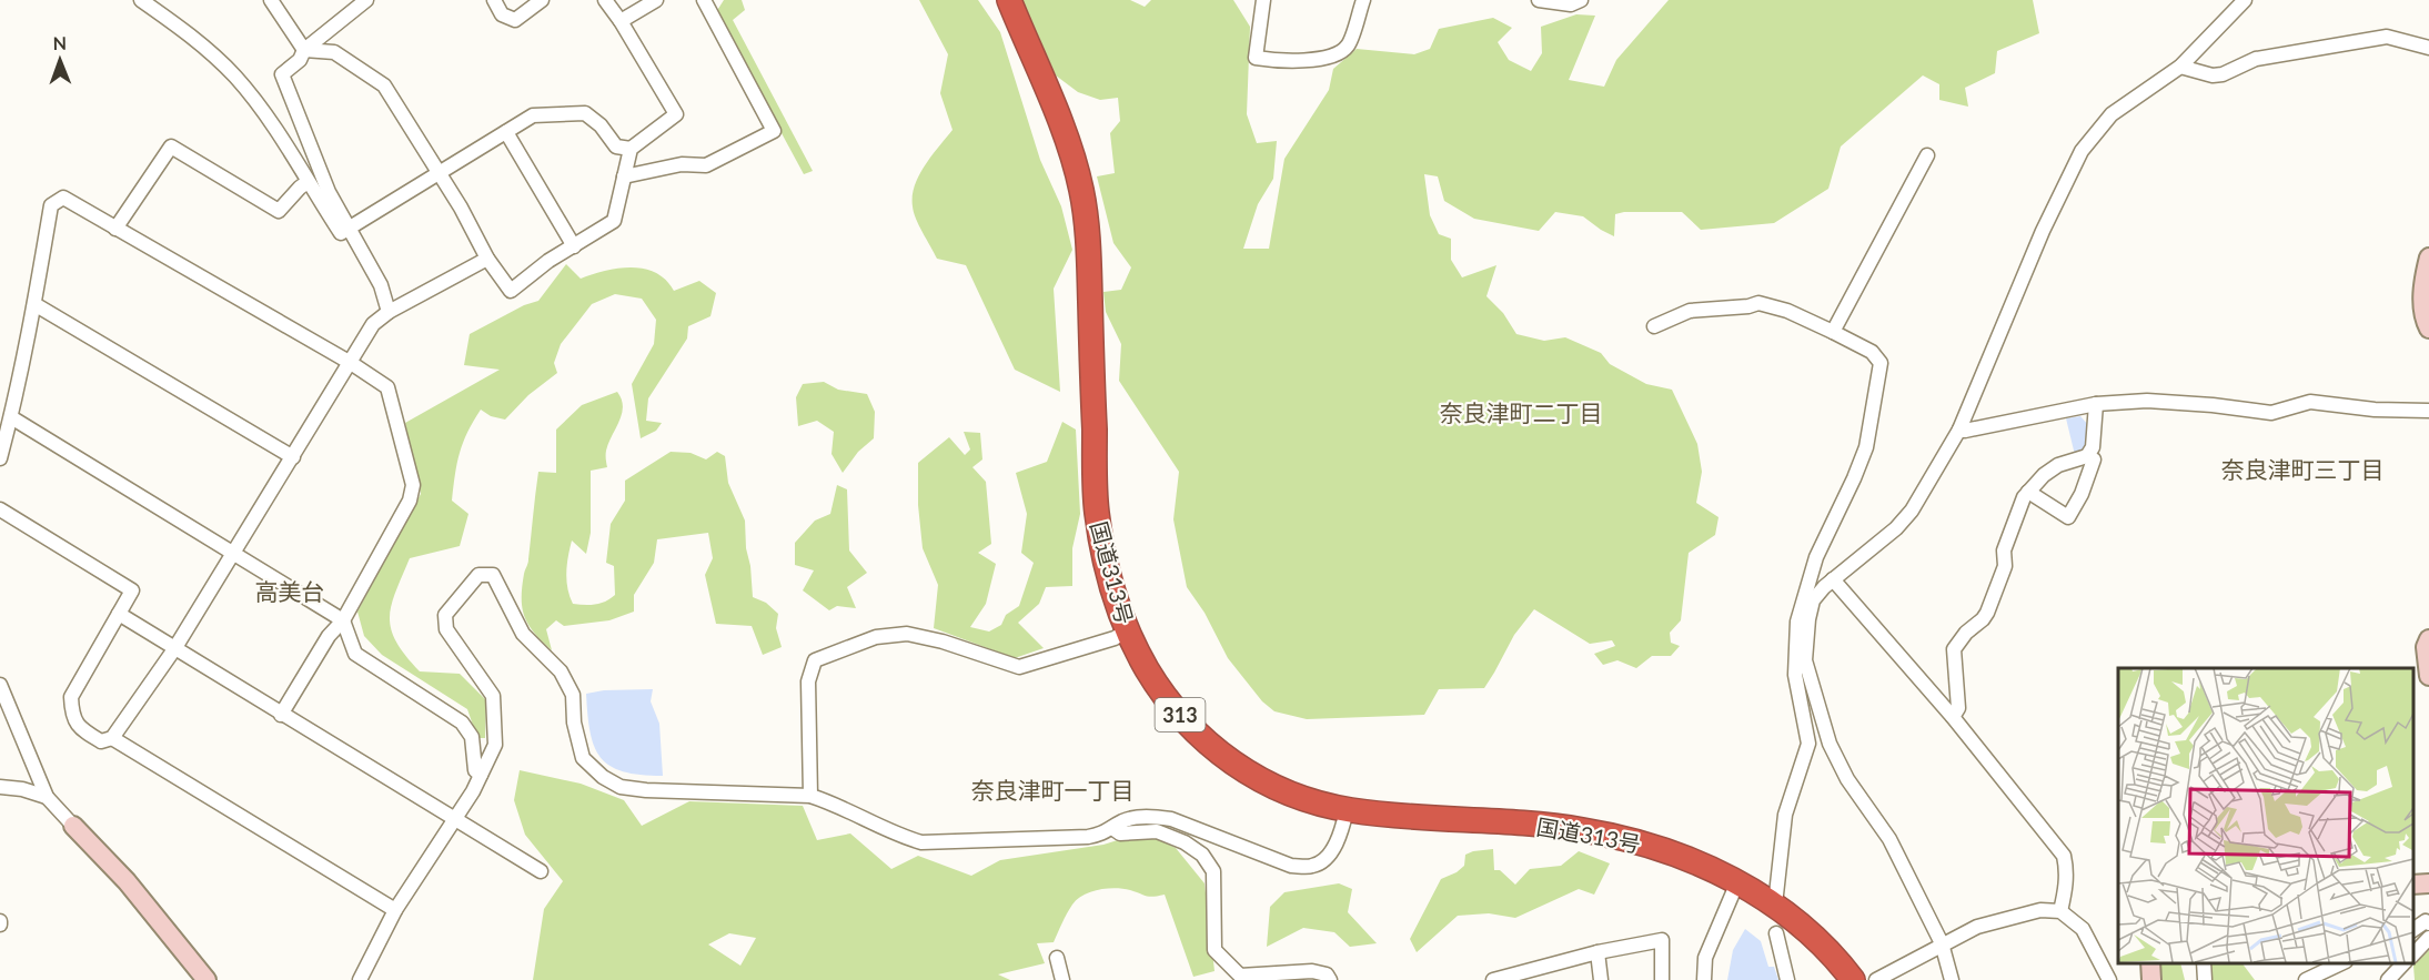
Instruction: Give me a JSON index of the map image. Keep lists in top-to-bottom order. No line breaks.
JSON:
{"streets":{"highway":["国道313号","313"]},"districts":["奈良津町二丁目","奈良津町三丁目","高美台","奈良津町一丁目"],"north":"top"}
